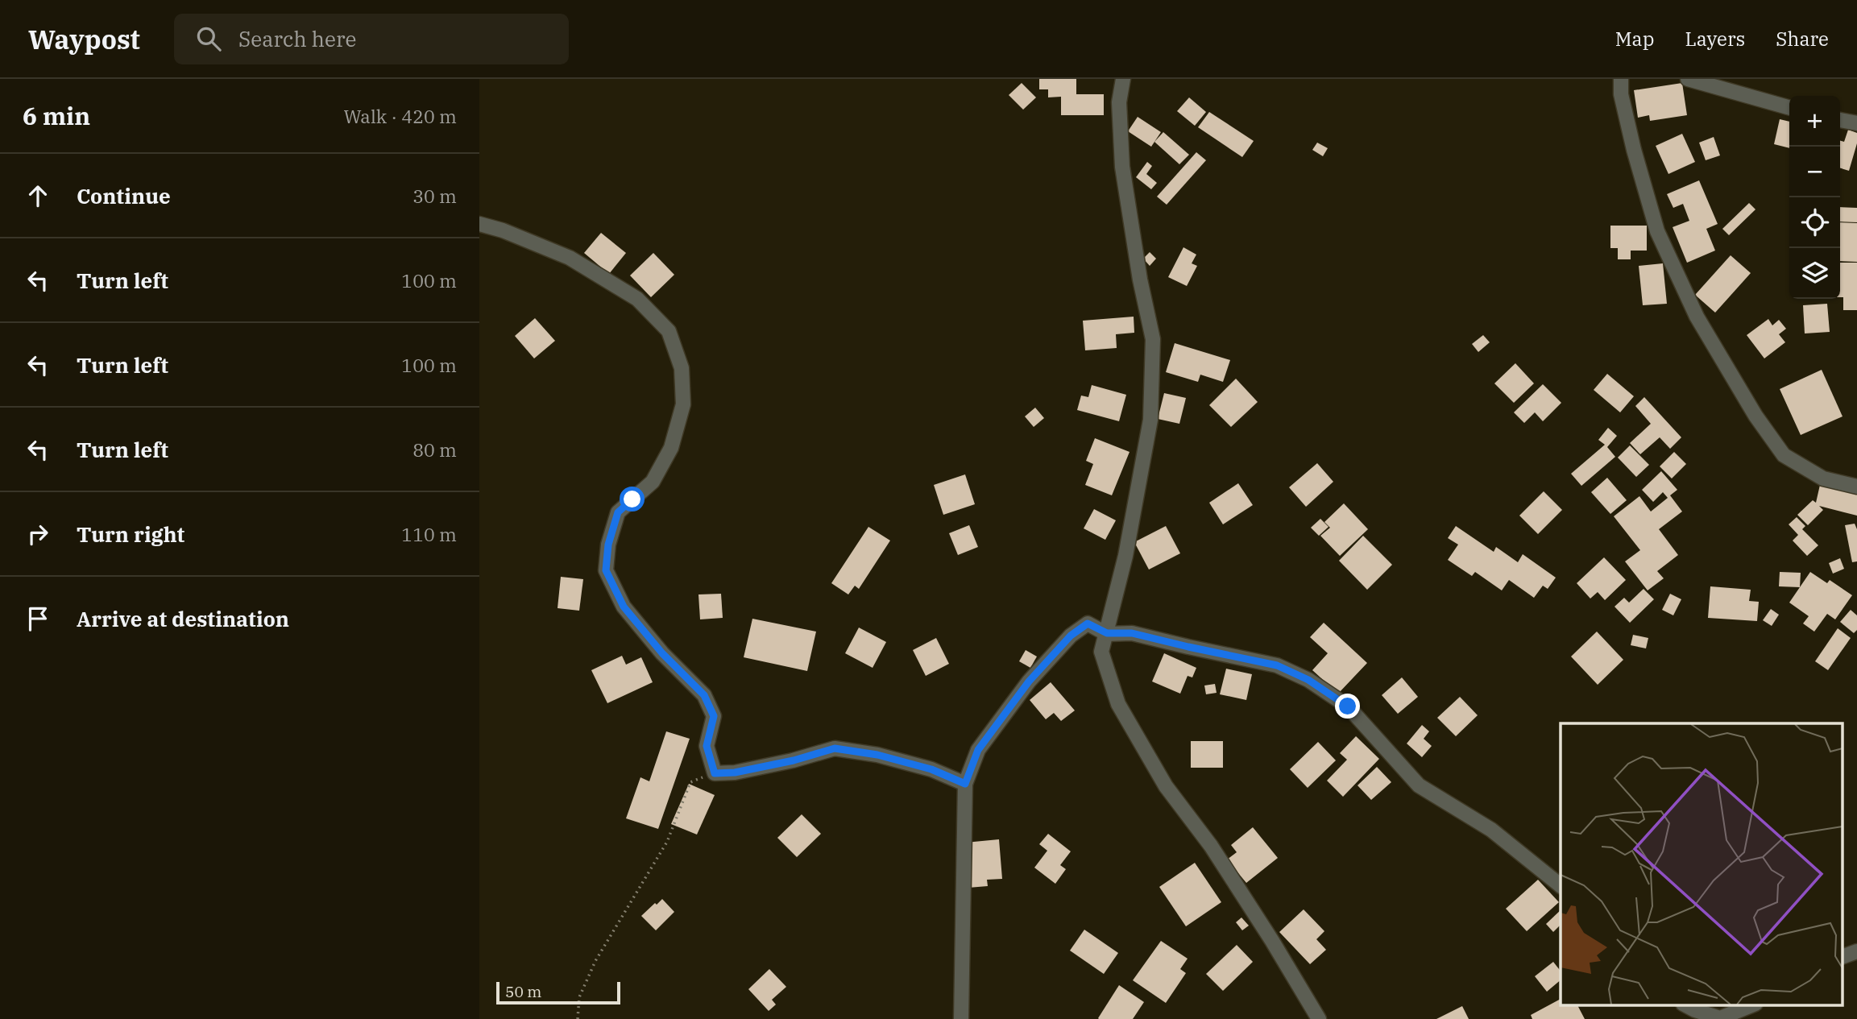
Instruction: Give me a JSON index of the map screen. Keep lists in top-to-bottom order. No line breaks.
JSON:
{"scale_bar":"50 m","page":{"header":"Waypost","search":"Search here","nav":["Map","Layers","Share"],"heading":["6 min","Walk · 420 m"],"map_buttons":["+","−"],"list":[["Continue","30 m"],["Turn left","100 m"],["Turn left","100 m"],["Turn left","80 m"],["Turn right","110 m"],"Arrive at destination"],"scale":"50 m"}}
